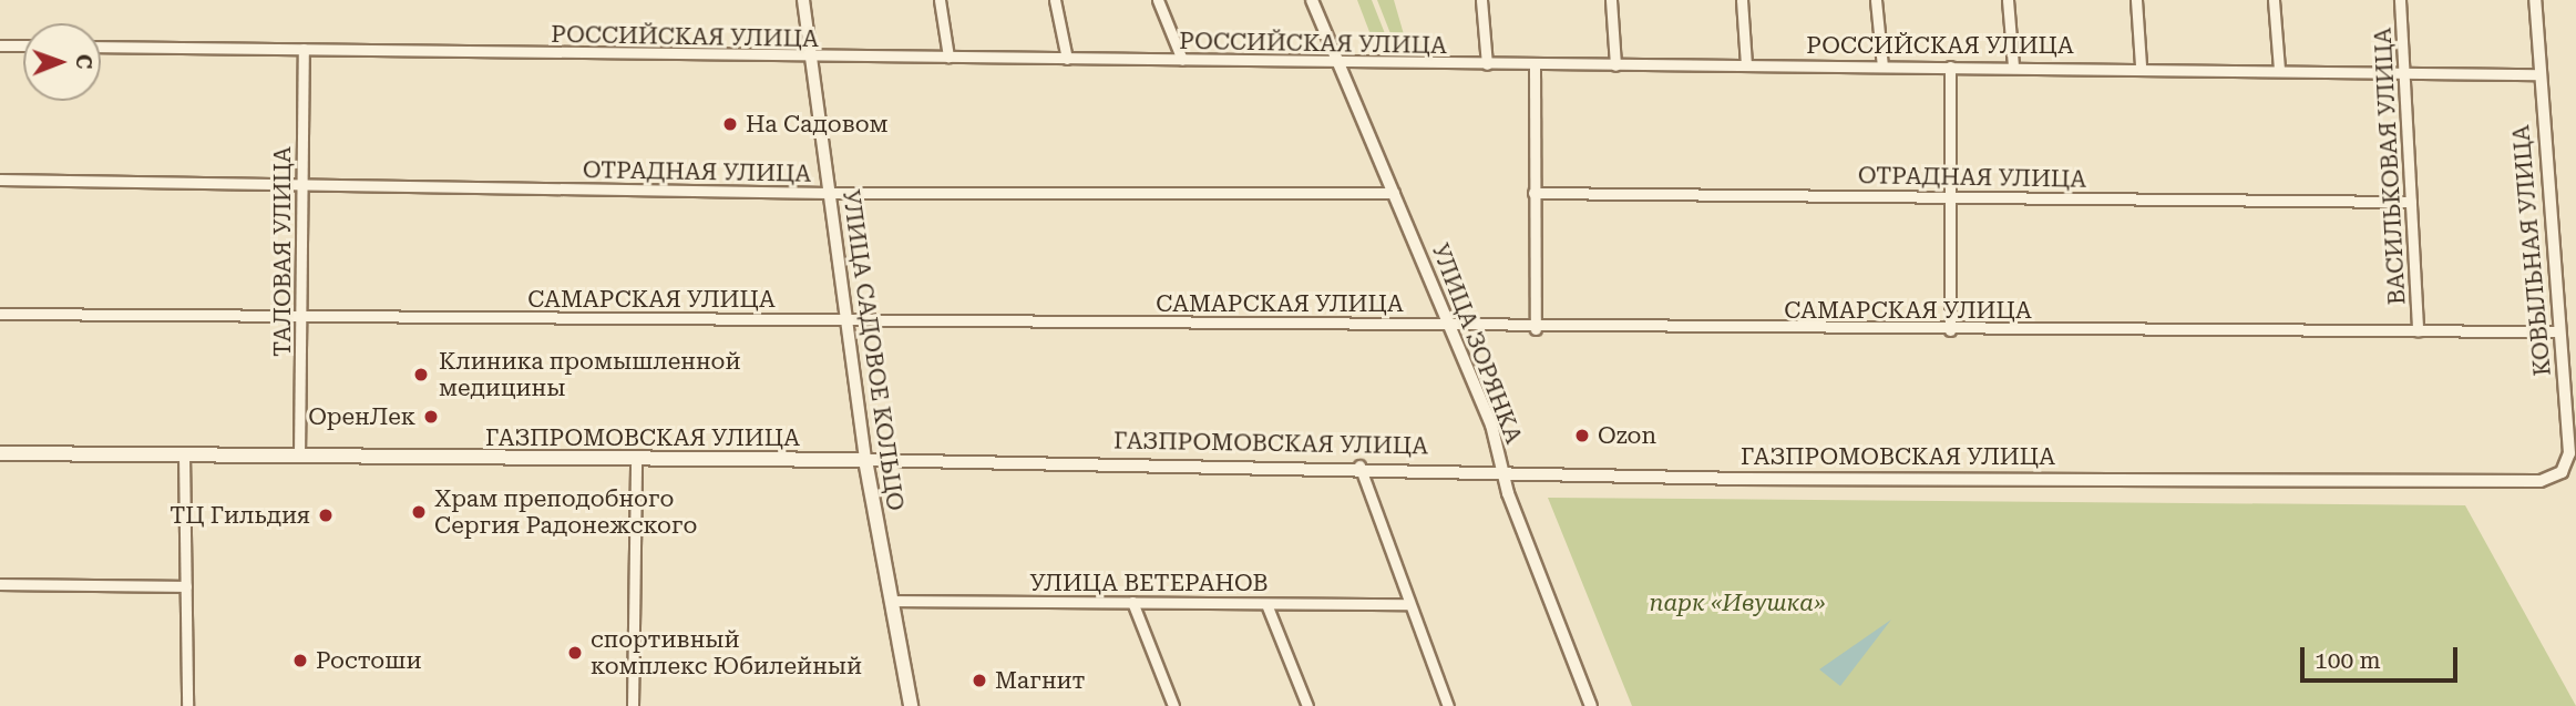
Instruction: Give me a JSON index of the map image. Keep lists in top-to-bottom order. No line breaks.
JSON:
{"streets":{"main road":["УЛИЦА САДОВОЕ КОЛЬЦО","ГАЗПРОМОВСКАЯ УЛИЦА"],"street":["РОССИЙСКАЯ УЛИЦА","ВАСИЛЬКОВАЯ УЛИЦА","ОТРАДНАЯ УЛИЦА","КОВЫЛЬНАЯ УЛИЦА","ТАЛОВАЯ УЛИЦА","САМАРСКАЯ УЛИЦА","УЛИЦА ЗОРЯНКА","УЛИЦА ВЕТЕРАНОВ"]},"crossings":[["РОССИЙСКАЯ УЛИЦА","ВАСИЛЬКОВАЯ УЛИЦА"],["РОССИЙСКАЯ УЛИЦА","КОВЫЛЬНАЯ УЛИЦА"],["РОССИЙСКАЯ УЛИЦА","ТАЛОВАЯ УЛИЦА"],["РОССИЙСКАЯ УЛИЦА","УЛИЦА ЗОРЯНКА"],["РОССИЙСКАЯ УЛИЦА","УЛИЦА САДОВОЕ КОЛЬЦО"],["ВАСИЛЬКОВАЯ УЛИЦА","ОТРАДНАЯ УЛИЦА"],["ВАСИЛЬКОВАЯ УЛИЦА","САМАРСКАЯ УЛИЦА"],["ОТРАДНАЯ УЛИЦА","ТАЛОВАЯ УЛИЦА"],["ОТРАДНАЯ УЛИЦА","УЛИЦА ЗОРЯНКА"],["ОТРАДНАЯ УЛИЦА","УЛИЦА САДОВОЕ КОЛЬЦО"],["КОВЫЛЬНАЯ УЛИЦА","САМАРСКАЯ УЛИЦА"],["КОВЫЛЬНАЯ УЛИЦА","ГАЗПРОМОВСКАЯ УЛИЦА"],["ТАЛОВАЯ УЛИЦА","САМАРСКАЯ УЛИЦА"],["ТАЛОВАЯ УЛИЦА","ГАЗПРОМОВСКАЯ УЛИЦА"],["САМАРСКАЯ УЛИЦА","УЛИЦА ЗОРЯНКА"],["САМАРСКАЯ УЛИЦА","УЛИЦА САДОВОЕ КОЛЬЦО"],["УЛИЦА ЗОРЯНКА","ГАЗПРОМОВСКАЯ УЛИЦА"],["УЛИЦА САДОВОЕ КОЛЬЦО","ГАЗПРОМОВСКАЯ УЛИЦА"],["УЛИЦА САДОВОЕ КОЛЬЦО","УЛИЦА ВЕТЕРАНОВ"]],"parks":["парк «Ивушка»"],"places":["На Садовом","Клиника промышленной медицины","ОренЛек","Ozon","Храм преподобного Сергия Радонежского","ТЦ Гильдия","спортивный комплекс Юбилейный","Ростоши","Магнит"],"scale_bar":"100 m","north":"right"}
